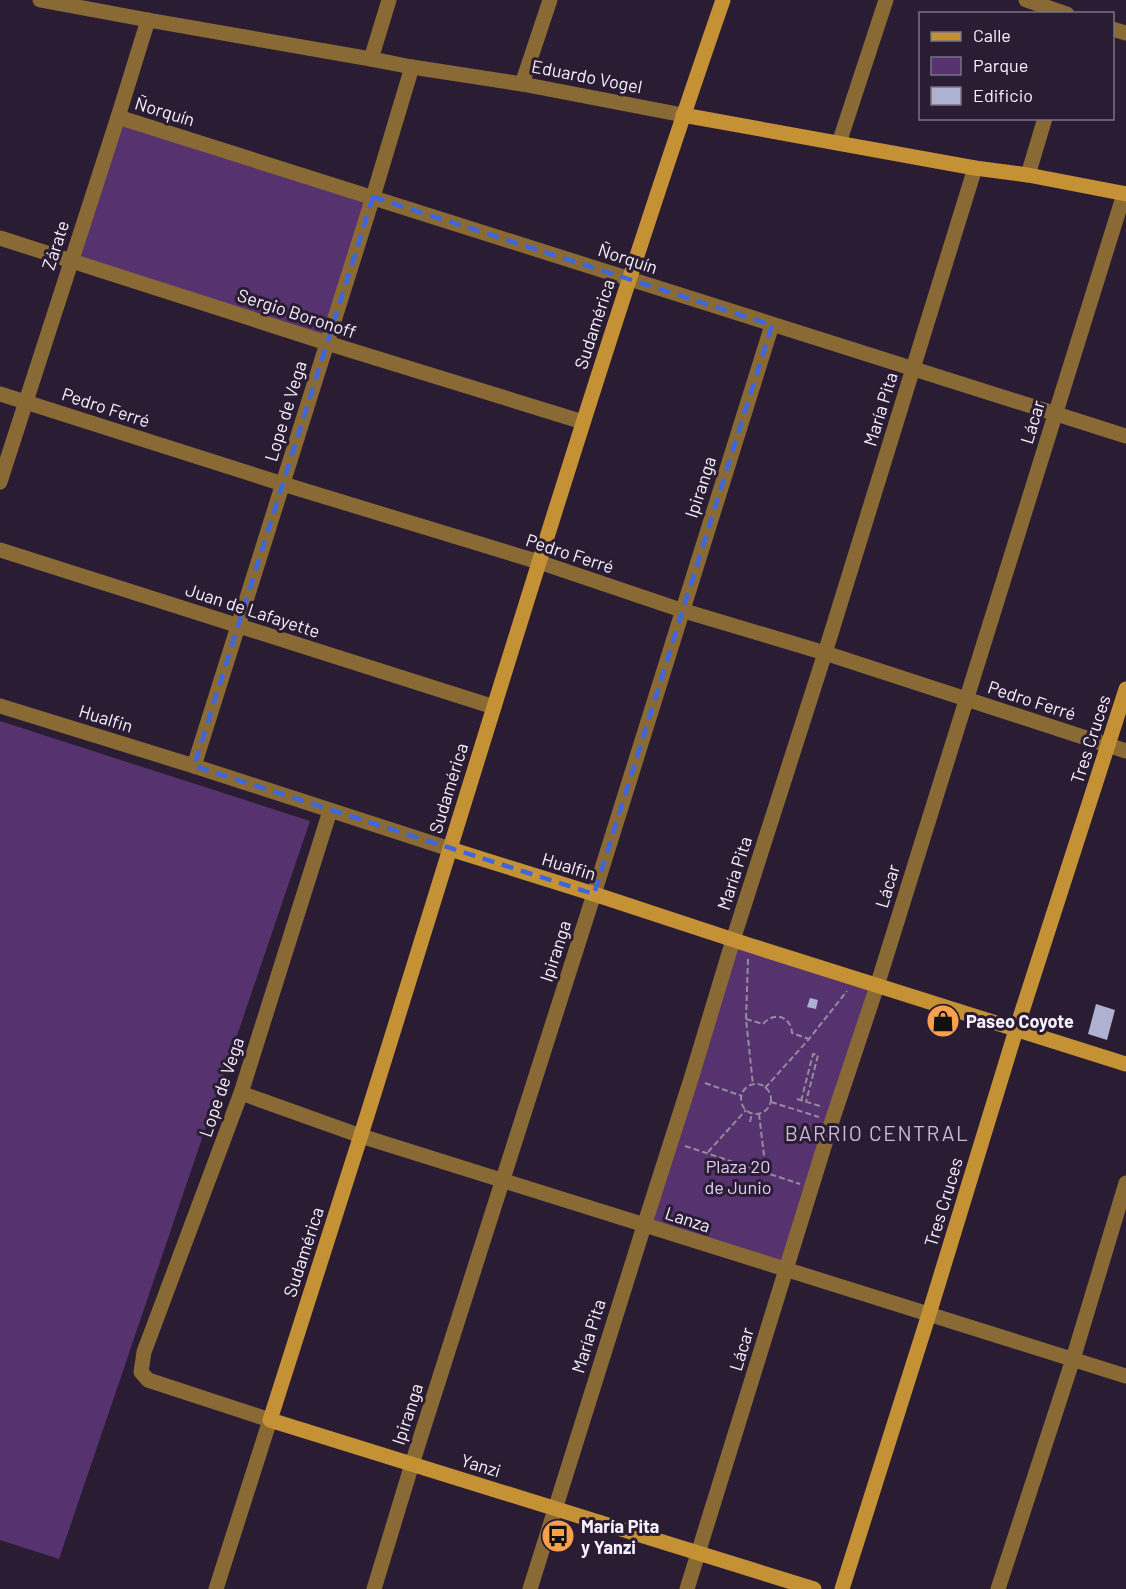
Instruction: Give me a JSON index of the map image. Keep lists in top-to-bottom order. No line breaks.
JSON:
{"streets":{"street":["Eduardo Vogel","Ñorquín","Zárate","Sergio Boronoff","Sudamérica","Pedro Ferré","María Pita","Lope de Vega","Lácar","Ipiranga","Juan de Lafayette","Hualfin","Tres Cruces","Lanza","Yanzi"]},"crossings":[["Eduardo Vogel","Zárate"],["Eduardo Vogel","Sudamérica"],["Eduardo Vogel","María Pita"],["Eduardo Vogel","Lope de Vega"],["Eduardo Vogel","Lácar"],["Ñorquín","Zárate"],["Ñorquín","Sudamérica"],["Ñorquín","María Pita"],["Ñorquín","Lope de Vega"],["Ñorquín","Lácar"],["Ñorquín","Ipiranga"],["Zárate","Sergio Boronoff"],["Zárate","Pedro Ferré"],["Sergio Boronoff","Sudamérica"],["Sergio Boronoff","Lope de Vega"],["Sudamérica","Pedro Ferré"],["Sudamérica","Juan de Lafayette"],["Sudamérica","Hualfin"],["Sudamérica","Lanza"],["Sudamérica","Yanzi"],["Pedro Ferré","María Pita"],["Pedro Ferré","Lope de Vega"],["Pedro Ferré","Lácar"],["Pedro Ferré","Ipiranga"],["Pedro Ferré","Tres Cruces"],["María Pita","Hualfin"],["María Pita","Lanza"],["María Pita","Yanzi"],["Lope de Vega","Juan de Lafayette"],["Lope de Vega","Hualfin"],["Lope de Vega","Lanza"],["Lope de Vega","Yanzi"],["Lácar","Hualfin"],["Lácar","Lanza"],["Lácar","Yanzi"],["Ipiranga","Hualfin"],["Ipiranga","Lanza"],["Ipiranga","Yanzi"],["Hualfin","Tres Cruces"],["Tres Cruces","Lanza"]],"districts":["BARRIO CENTRAL"],"parks":["Plaza 20 de Junio"],"places":{"shop":["Paseo Coyote"],"bus stop":["María Pita y Yanzi"]},"legend":["Calle","Parque","Edificio"]}
